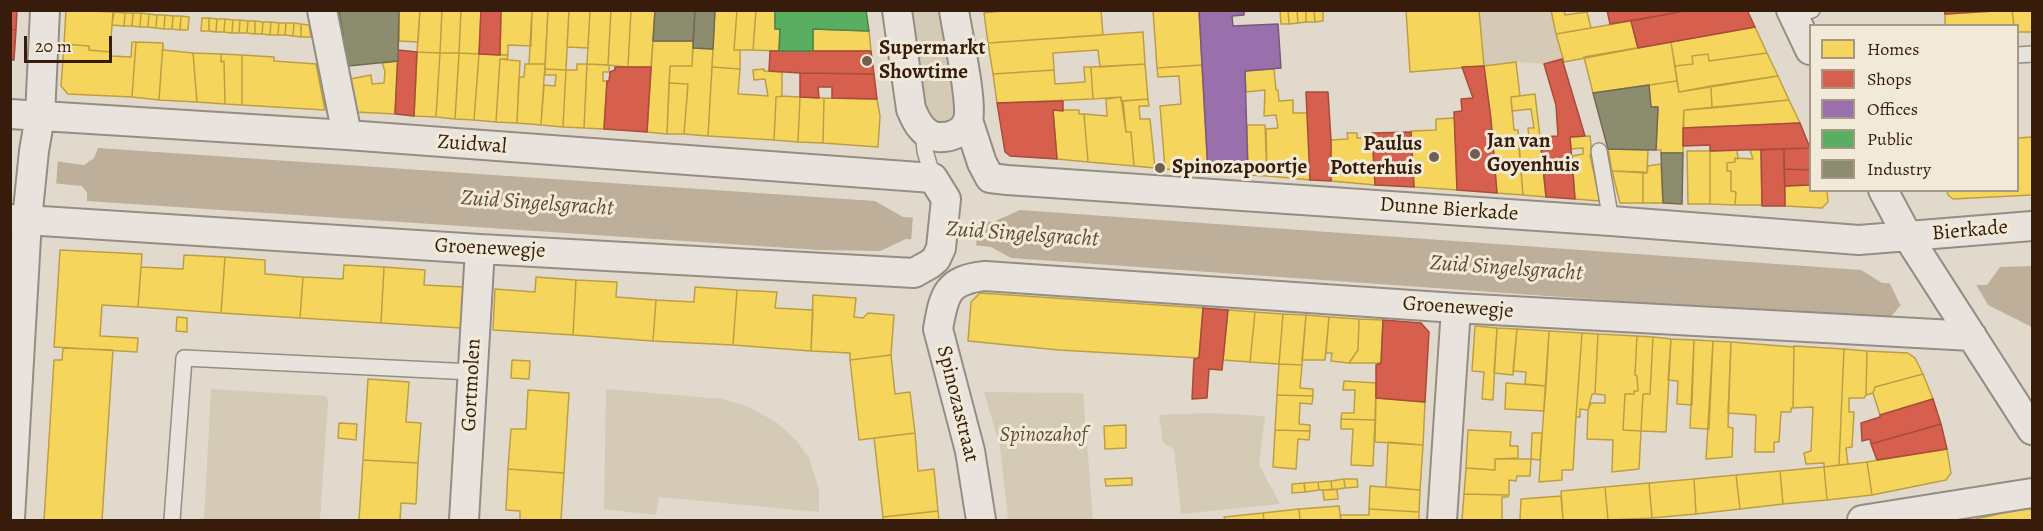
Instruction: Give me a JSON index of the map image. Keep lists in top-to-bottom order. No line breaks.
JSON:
{"streets":{"street":["Zuidwal","Dunne Bierkade","Bierkade","Groenewegje","Gortmolen","Spinozastraat"]},"crossings":[["Dunne Bierkade","Bierkade"],["Groenewegje","Gortmolen"],["Groenewegje","Spinozastraat"]],"water":["Zuid Singelsgracht"],"parks":["Spinozahof"],"places":["Supermarkt Showtime","Jan van Goyenhuis","Paulus Potterhuis","Spinozapoortje"],"legend":["Homes","Shops","Offices","Public","Industry"],"scale_bar":"20 m"}
